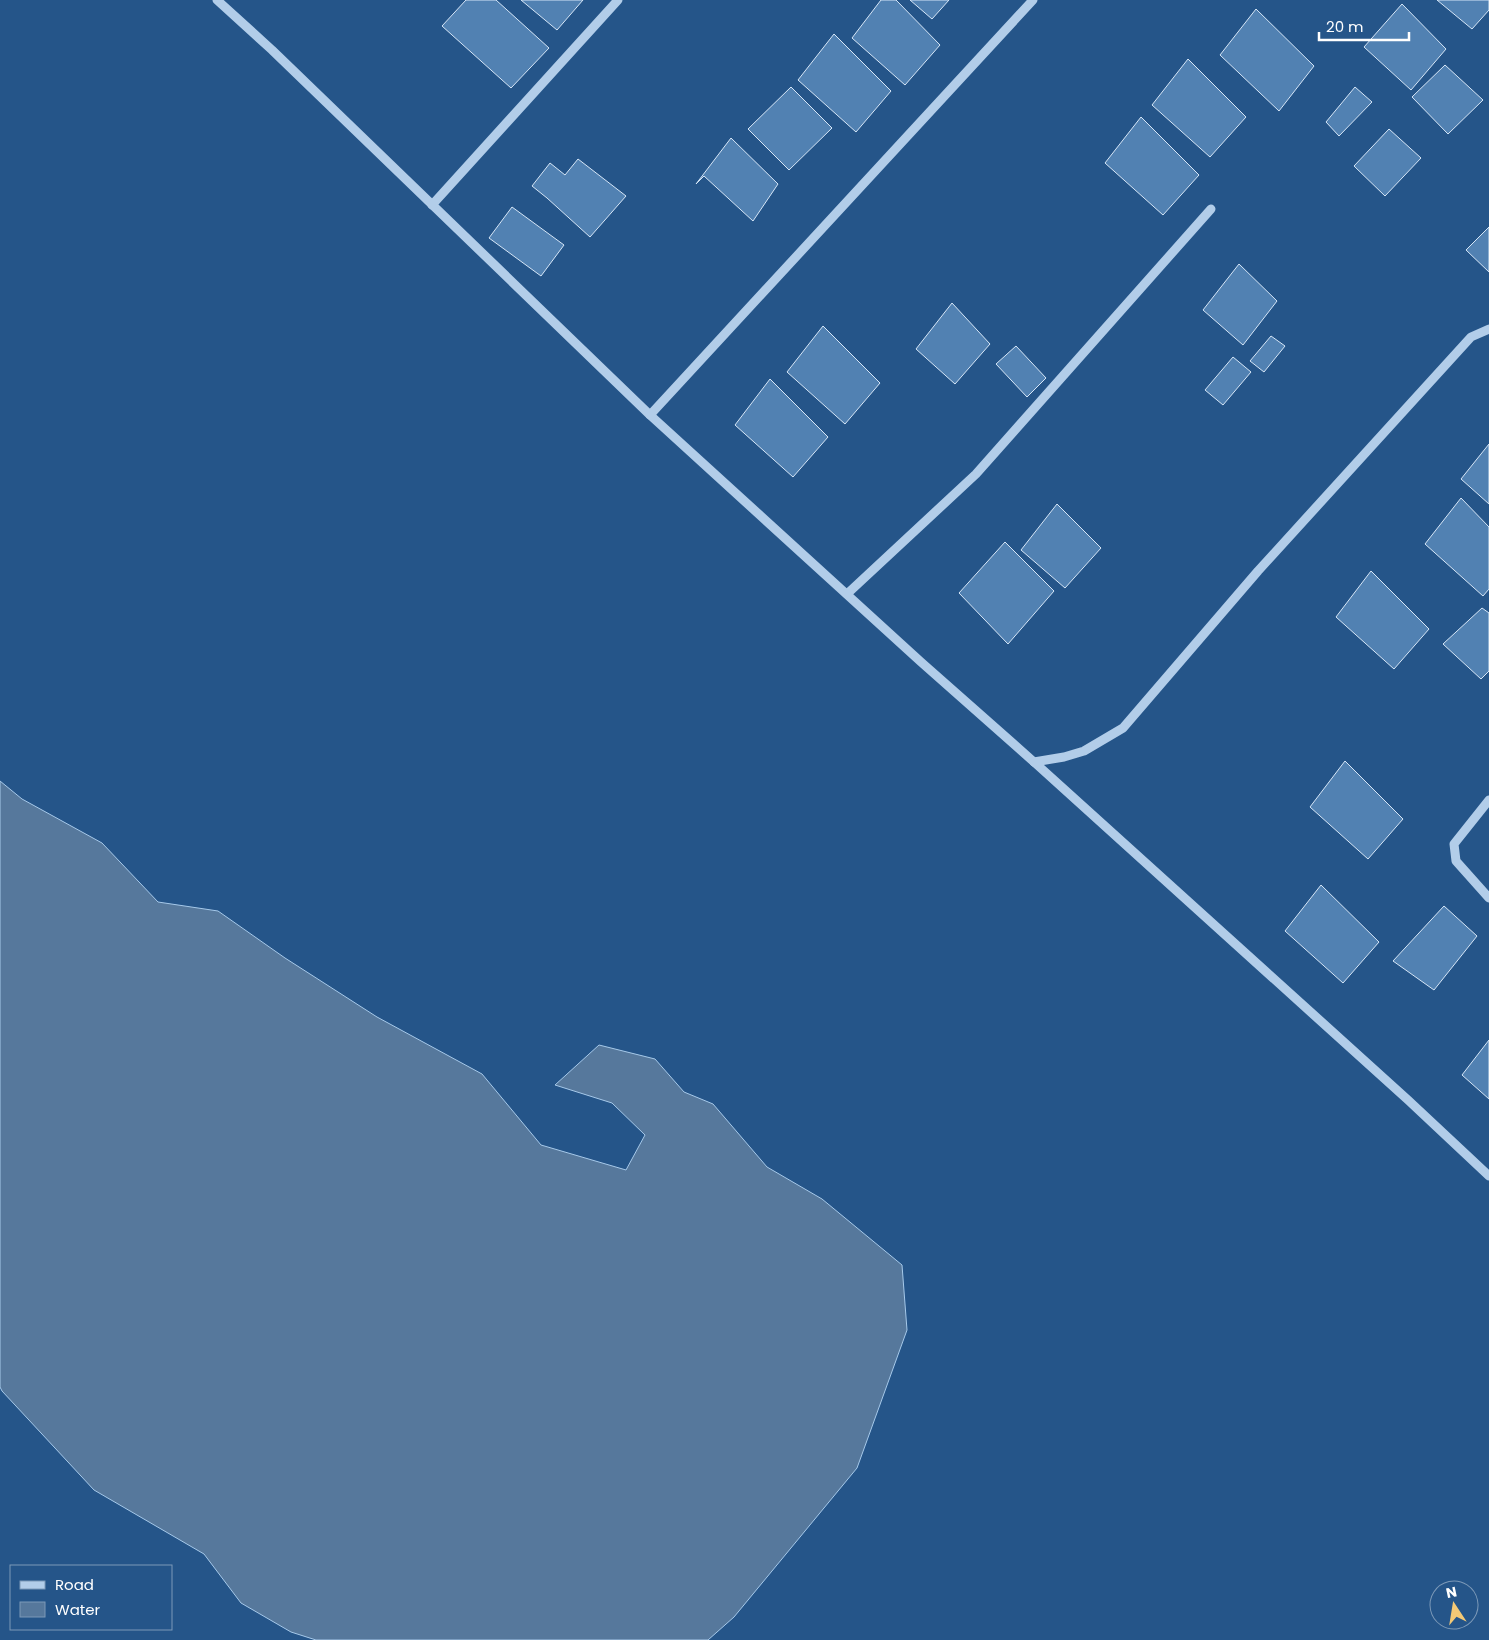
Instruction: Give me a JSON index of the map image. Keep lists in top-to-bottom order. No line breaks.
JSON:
{"legend":["Road","Water"],"scale_bar":"20 m","north":"top"}
